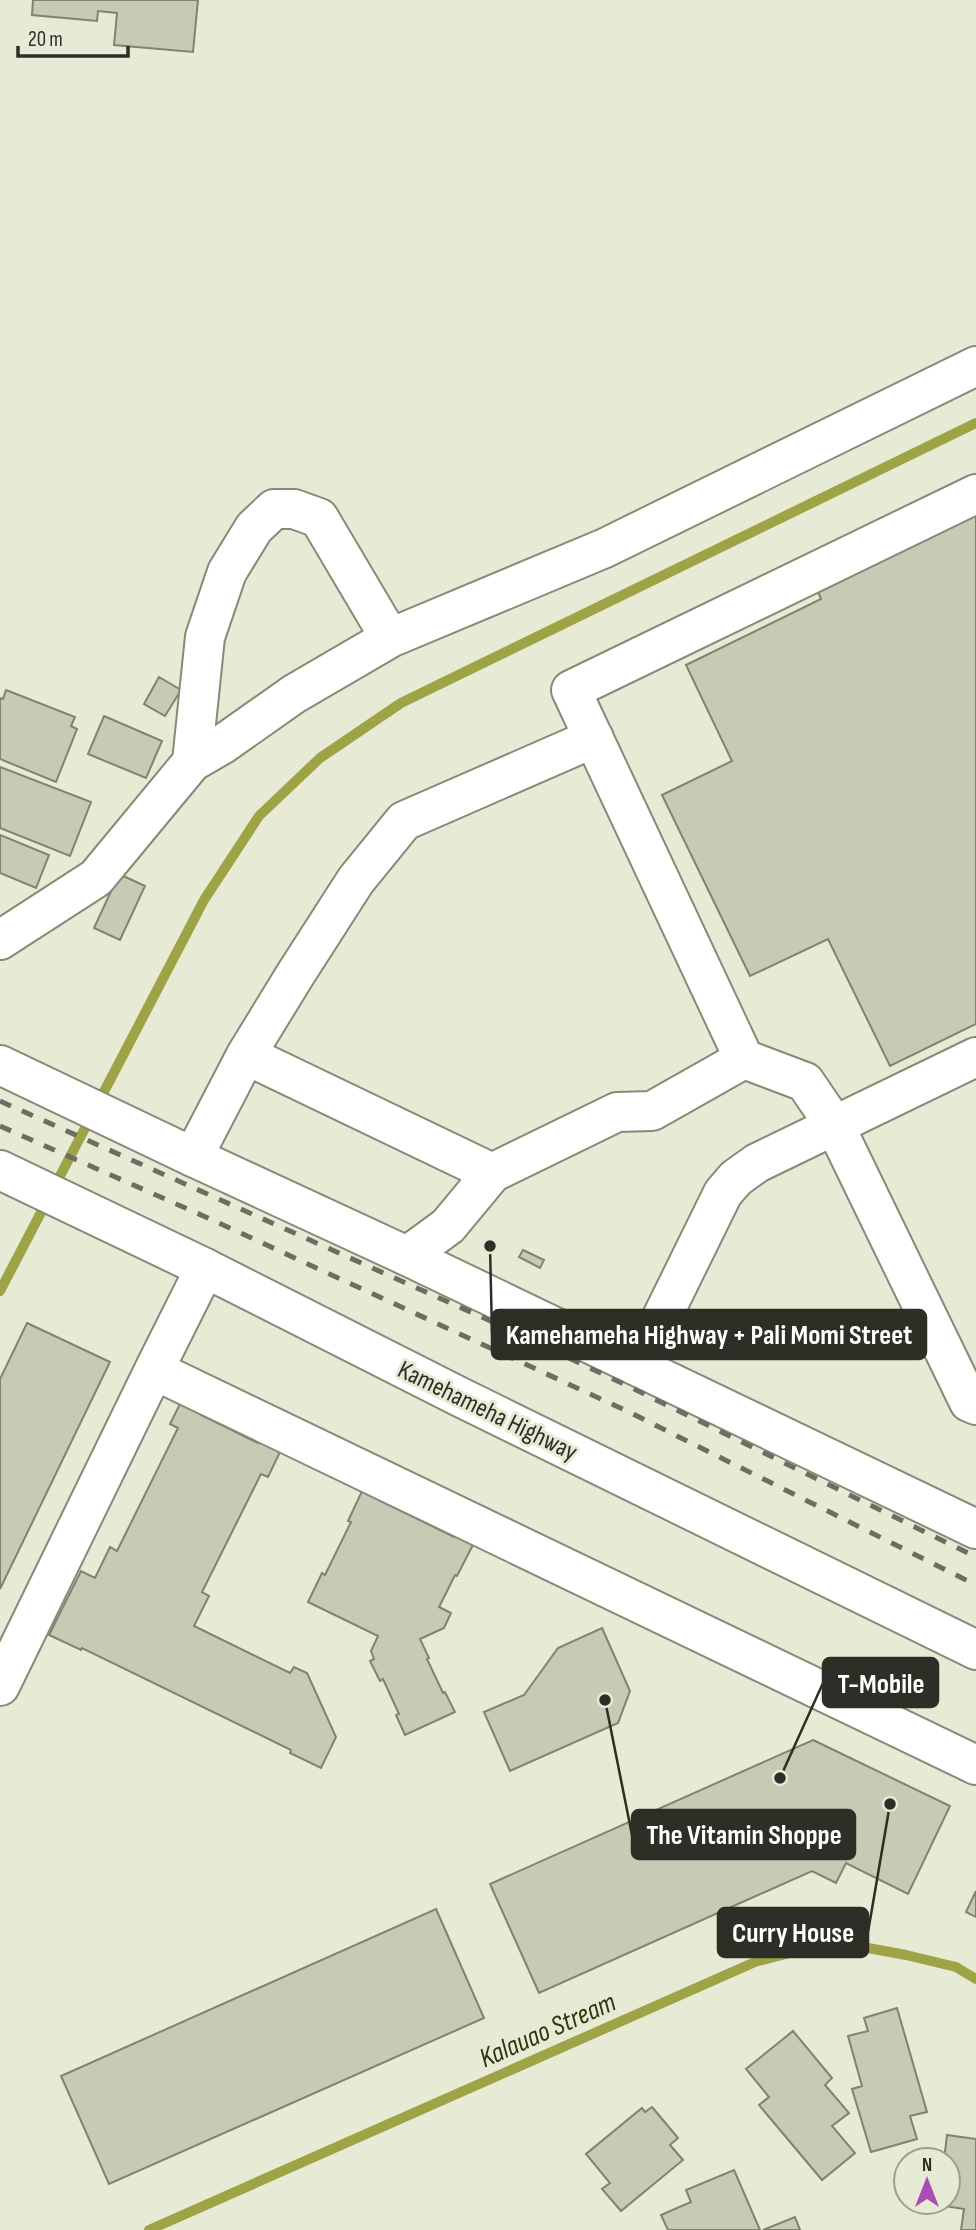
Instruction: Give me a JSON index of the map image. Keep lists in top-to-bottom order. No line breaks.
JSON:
{"streets":{"main road":["Kamehameha Highway"]},"water":["Kalauao Stream"],"places":["Kamehameha Highway + Pali Momi Street","The Vitamin Shoppe","T-Mobile","Curry House"],"scale_bar":"20 m","north":"top"}
